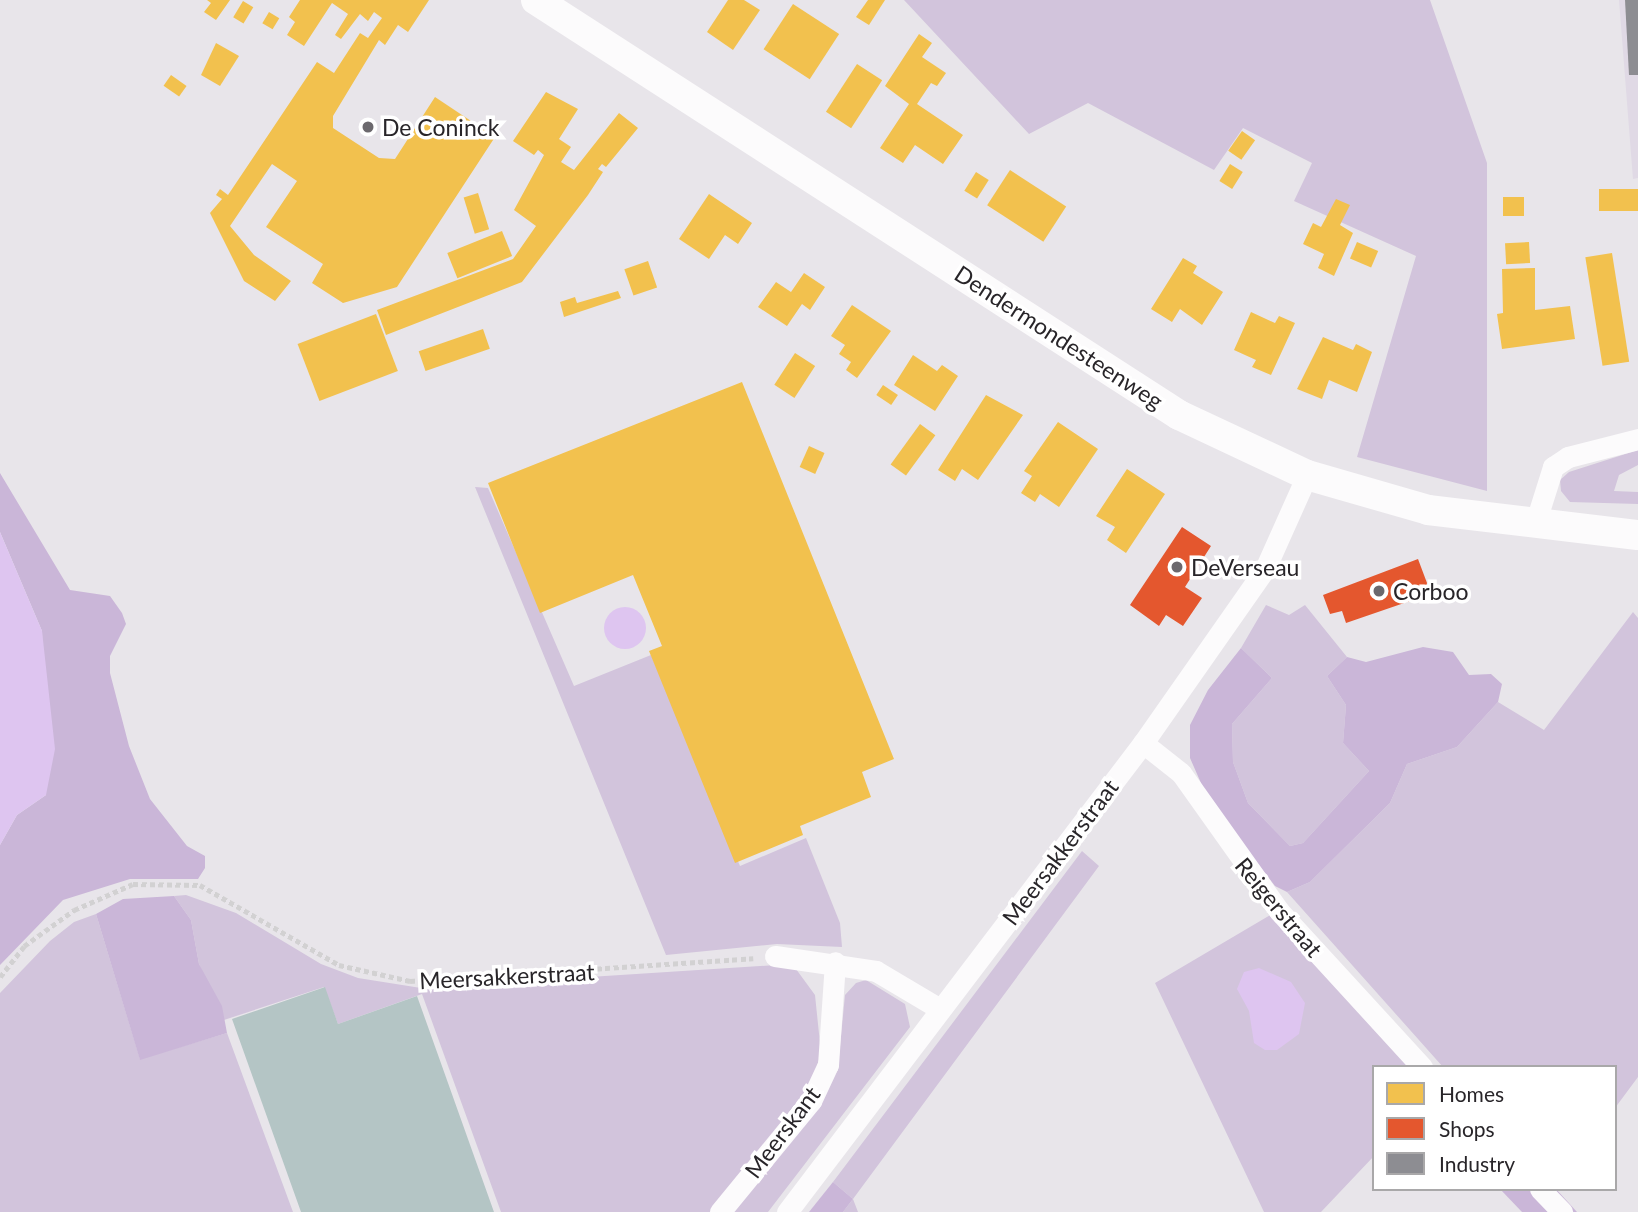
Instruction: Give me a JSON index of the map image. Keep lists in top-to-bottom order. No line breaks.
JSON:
{"streets":{"main road":["Dendermondesteenweg"],"street":["Meersakkerstraat","Reigerstraat","Meerskant"]},"crossings":[["Dendermondesteenweg","Meersakkerstraat"],["Meersakkerstraat","Reigerstraat"]],"places":["De Coninck","DeVerseau","Corboo"],"legend":["Homes","Shops","Industry"]}
